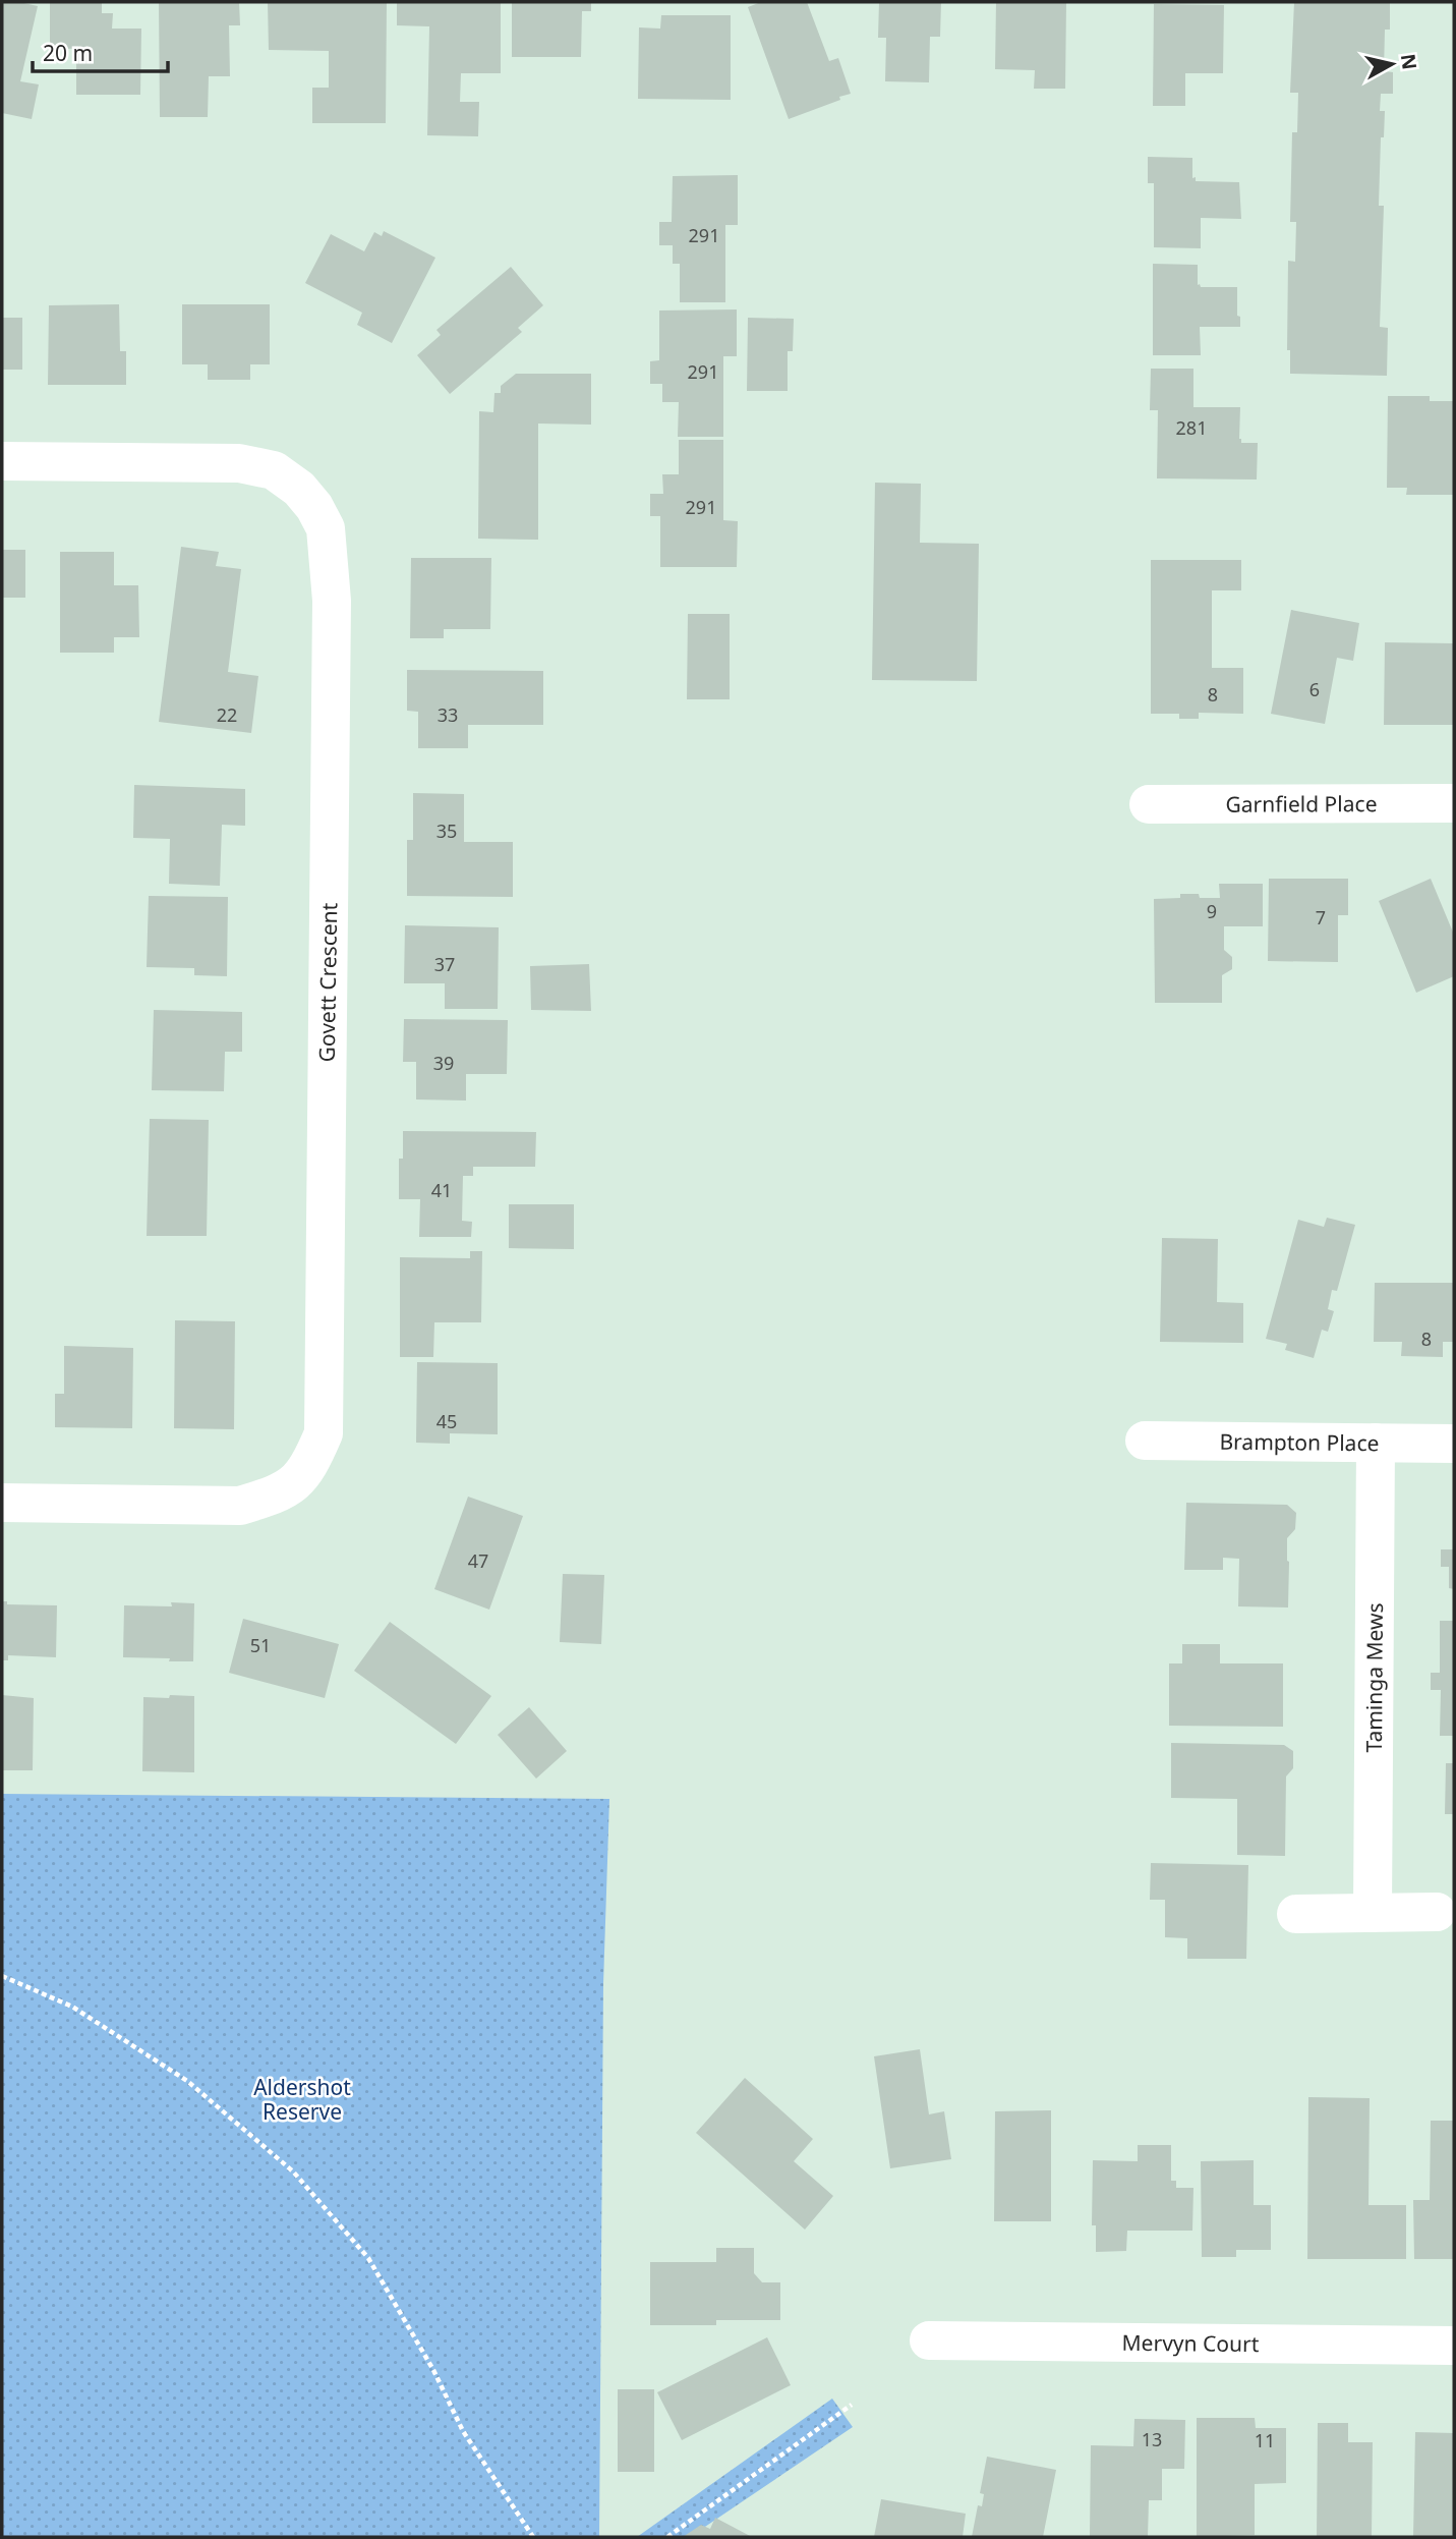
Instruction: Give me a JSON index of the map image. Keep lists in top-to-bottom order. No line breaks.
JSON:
{"streets":{"street":["Garnfield Place","Govett Crescent","Brampton Place","Taminga Mews","Mervyn Court"]},"crossings":[["Brampton Place","Taminga Mews"]],"parks":["Aldershot Reserve"],"house_numbers":["291","291","281","291","6","8","22","33","35","9","7","37","39","41","8","45","47","51","13","11"],"scale_bar":"20 m","north":"right"}
